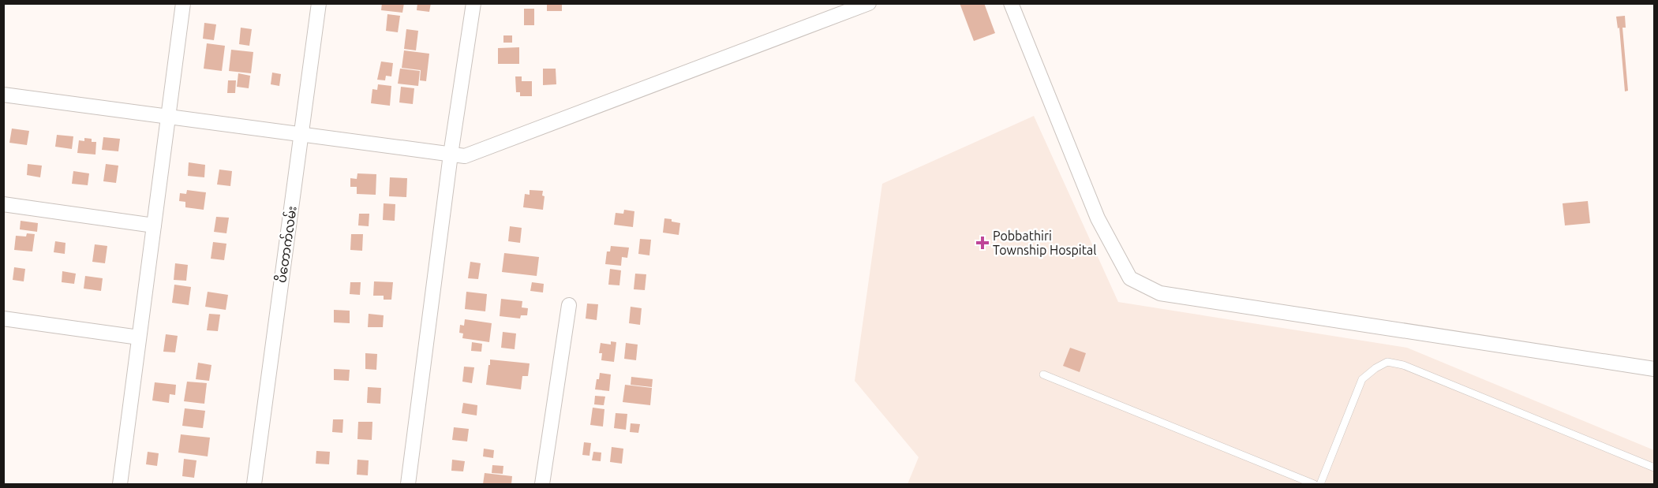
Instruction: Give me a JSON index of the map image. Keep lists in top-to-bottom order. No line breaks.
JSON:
{"streets":{"street":["ပိတောက်လမ်း"]},"places":{"health":["Pobbathiri Township Hospital"]}}
